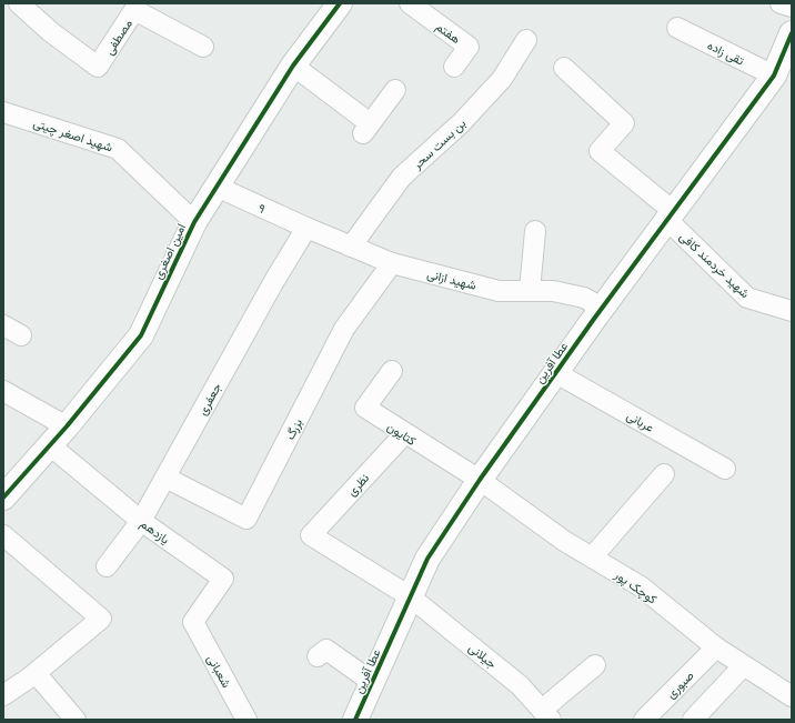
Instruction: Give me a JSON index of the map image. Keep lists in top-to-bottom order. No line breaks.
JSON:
{"streets":{"street":["هفتم","مصطفی","تقی زاده","شهید اصغر چیتی","بن بست سحر","۹","امین اصغری","شهید خردمند کافی","شهید ازانی","عطا آفرین","جعفری","عربانی","بزرگ","کتایون","نظری","یازدهم","کوچک پور","جیلانی","شعبانی","صبوری"]},"crossings":[["تقی زاده","عطا آفرین"],["شهید اصغر چیتی","امین اصغری"],["بن بست سحر","شهید ازانی"],["۹","امین اصغری"],["۹","شهید ازانی"],["۹","جعفری"],["امین اصغری","یازدهم"],["شهید خردمند کافی","عطا آفرین"],["شهید ازانی","عطا آفرین"],["شهید ازانی","جعفری"],["شهید ازانی","بزرگ"],["عطا آفرین","عربانی"],["عطا آفرین","کتایون"],["عطا آفرین","نظری"],["عطا آفرین","کوچک پور"],["عطا آفرین","جیلانی"],["جعفری","بزرگ"],["جعفری","یازدهم"],["کتایون","نظری"],["کتایون","کوچک پور"],["نظری","جیلانی"],["یازدهم","شعبانی"],["کوچک پور","صبوری"]]}
